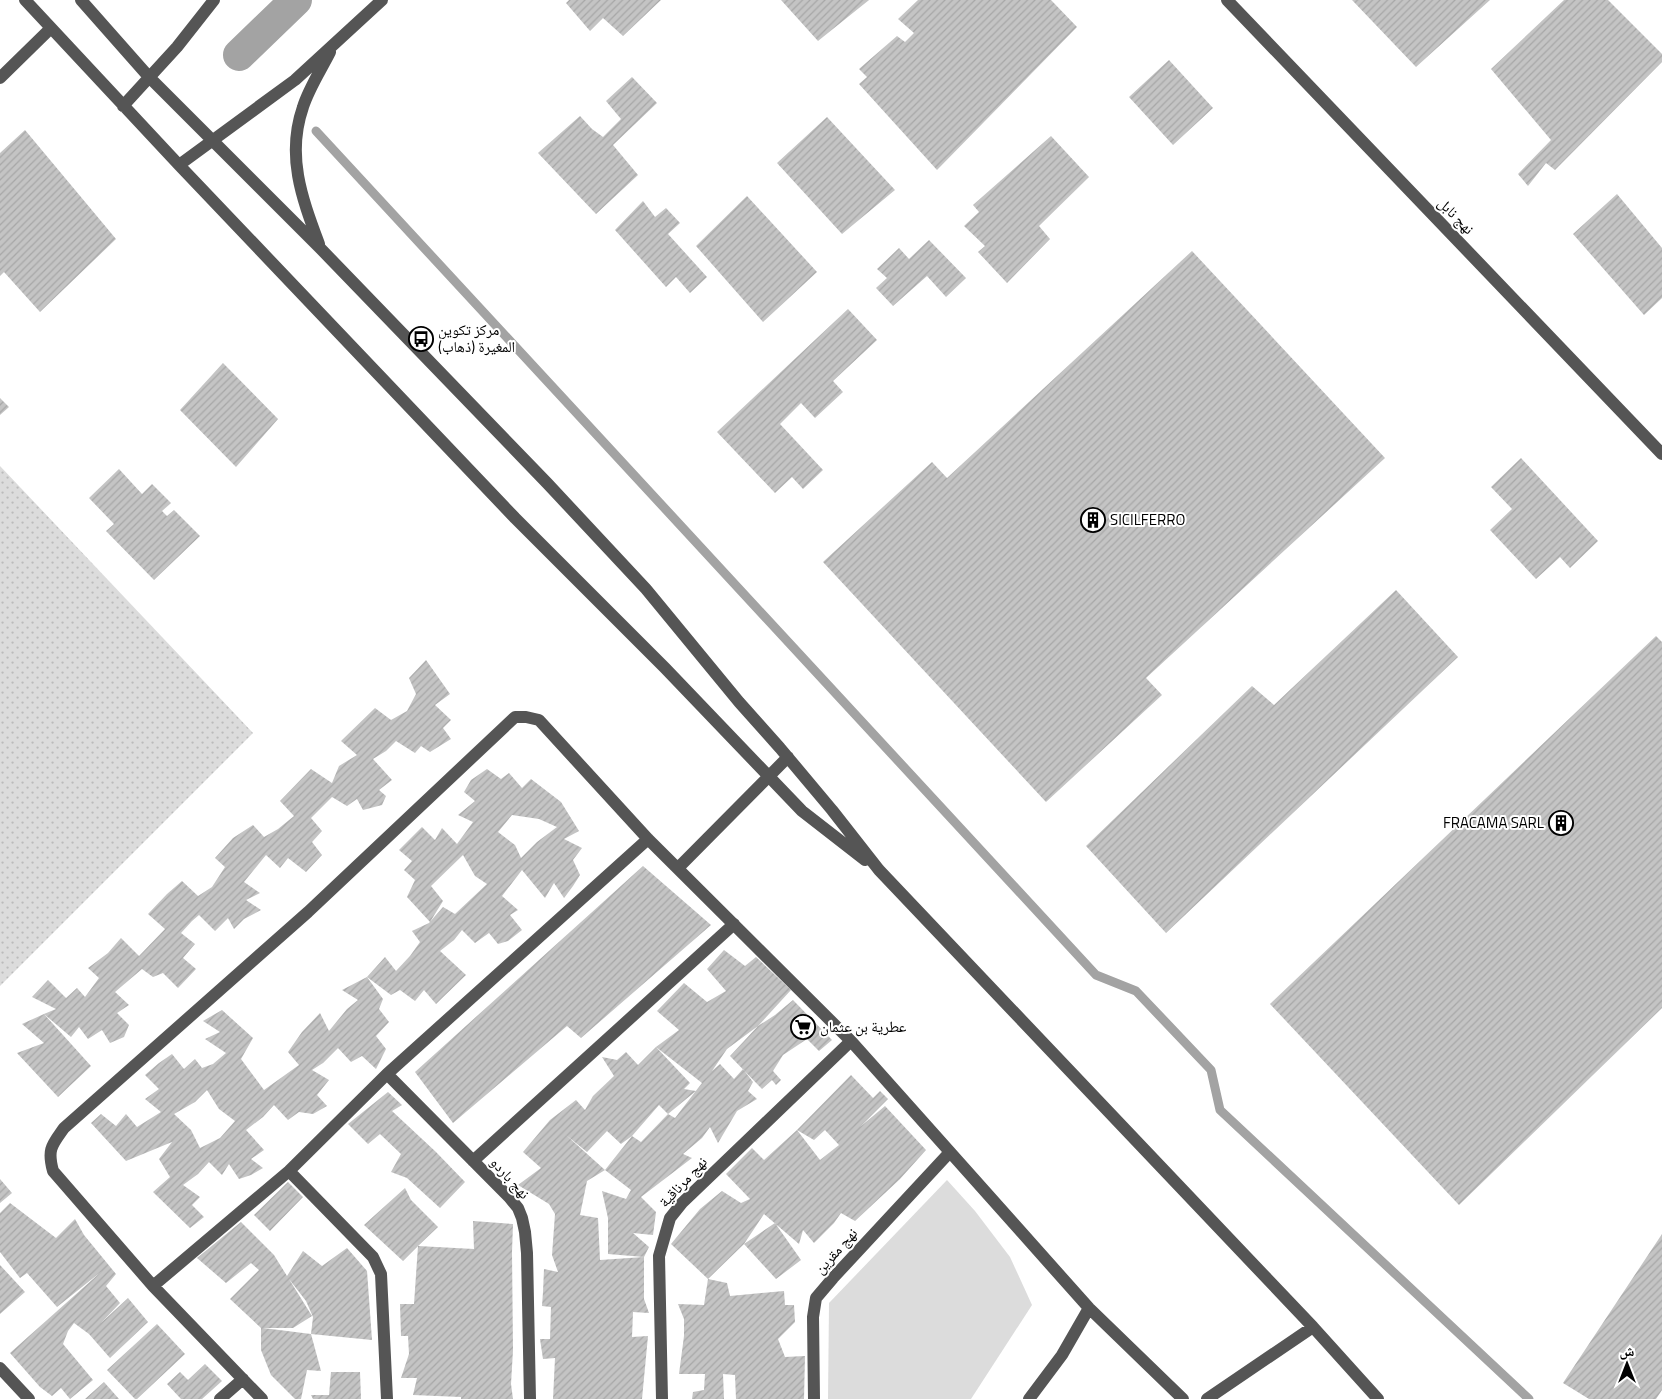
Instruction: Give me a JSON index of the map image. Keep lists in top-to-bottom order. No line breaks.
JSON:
{"streets":{"street":["نهج نابل","نهج باردو","نهج مرناقية","نهج مقرين"]},"places":{"bus stop":["مركز تكوين المغيرة (ذهاب)"],"building":["SICILFERRO","FRACAMA SARL"],"supermarket":["عطرية بن عثمان"]},"north":"top"}
